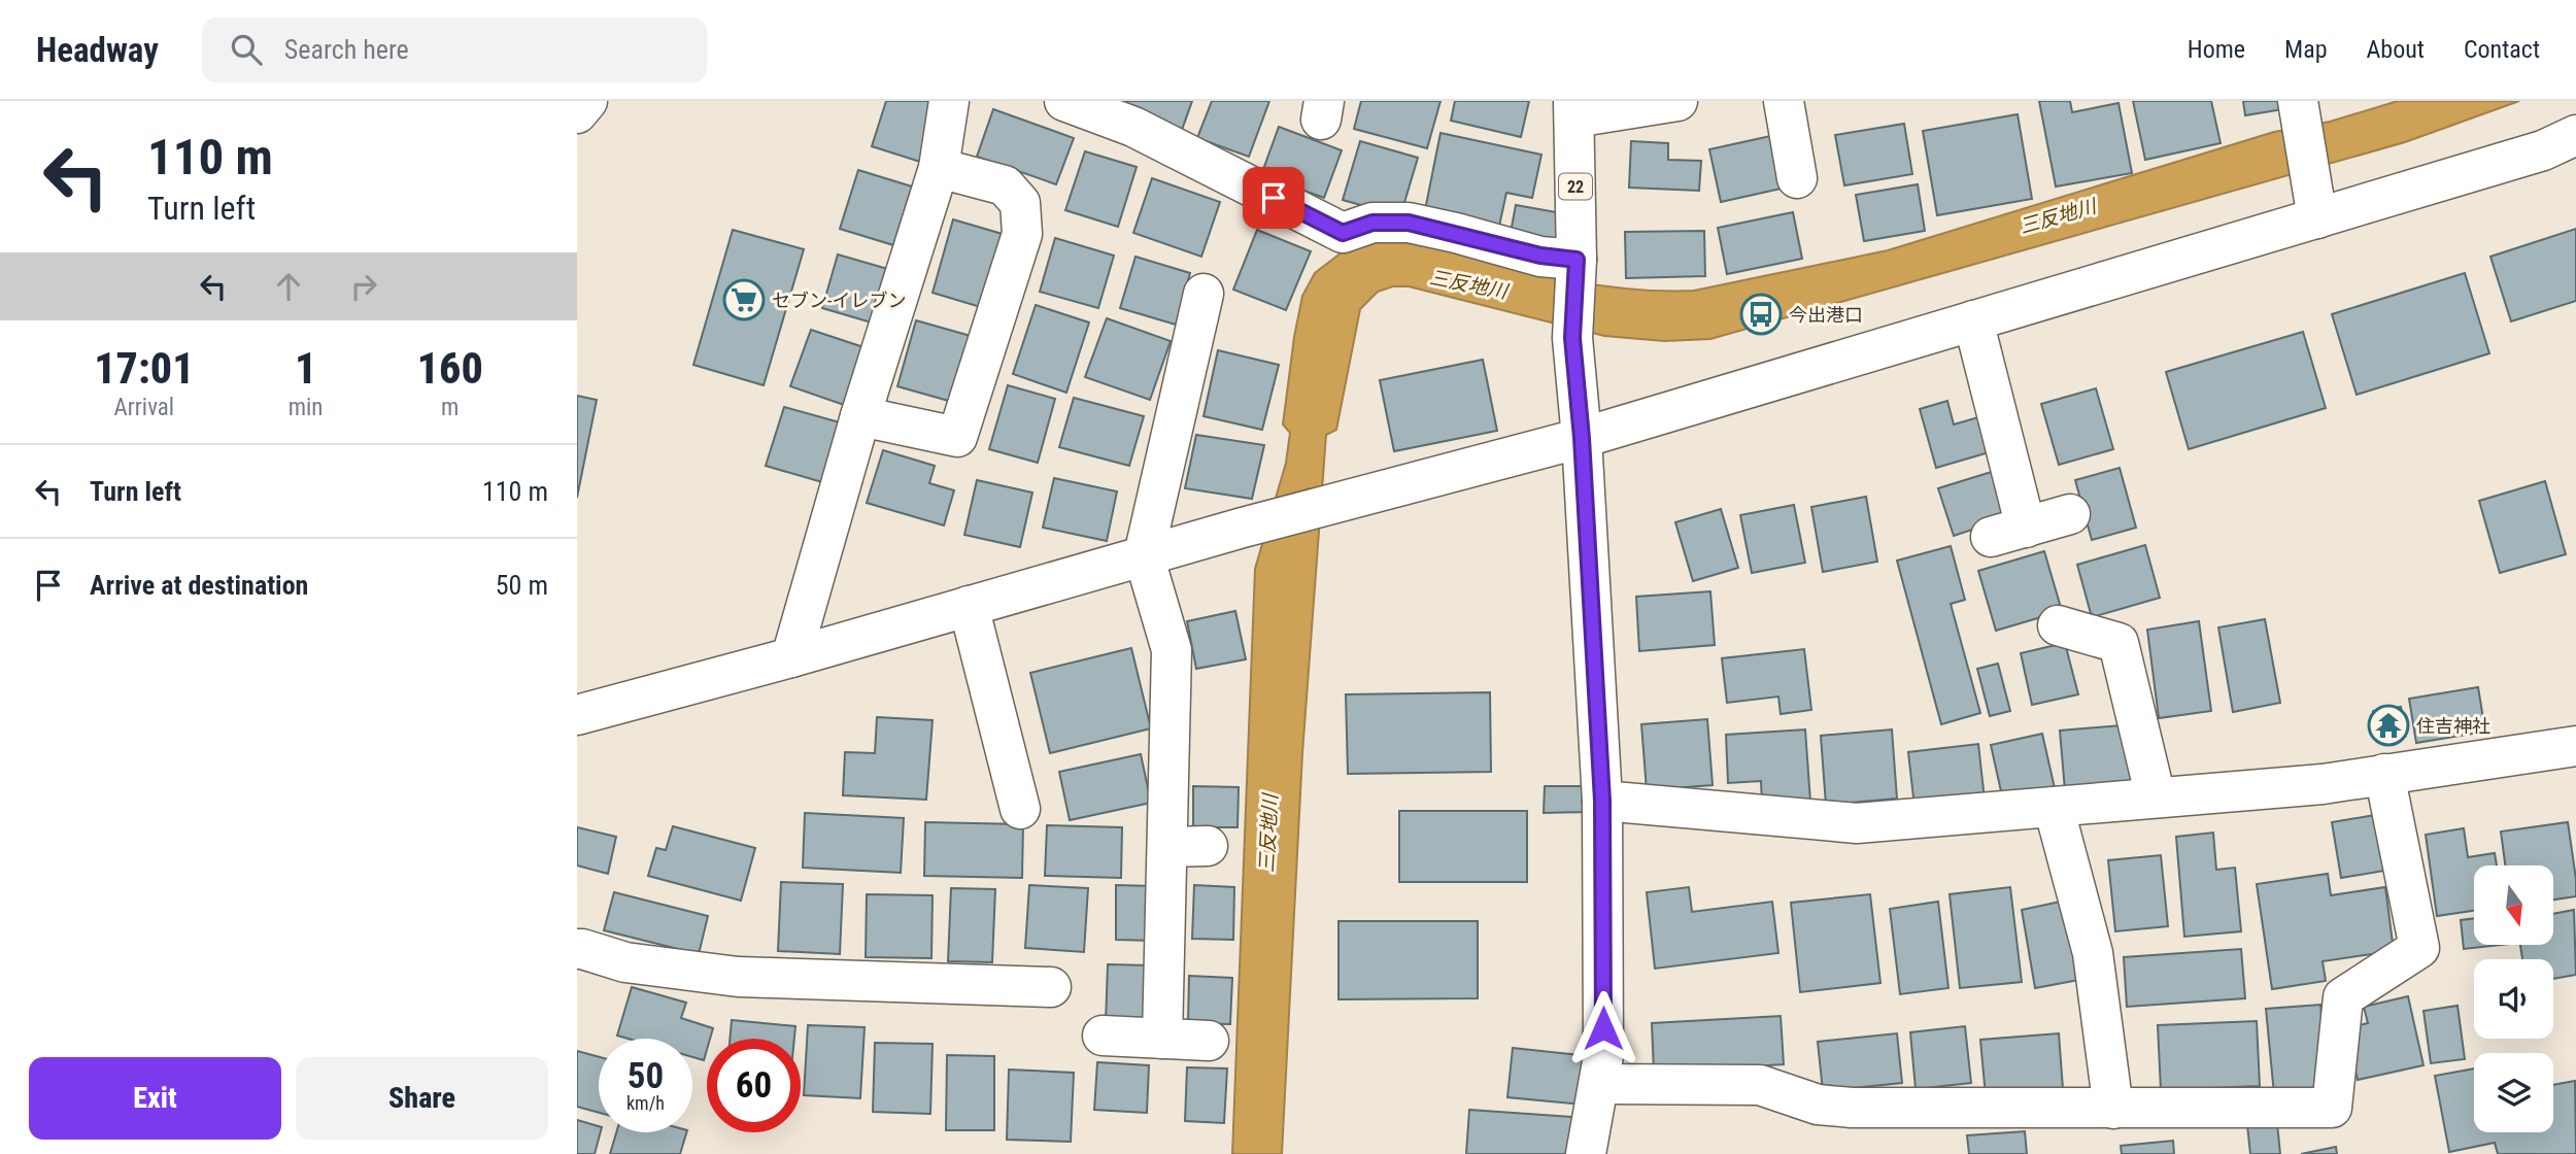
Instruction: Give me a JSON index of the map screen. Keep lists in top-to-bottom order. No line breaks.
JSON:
{"streets":{"street":["22"]},"water":["三反地川"],"places":{"supermarket":["セブン-イレブン"],"bus stop":["今出港口"],"temple":["住吉神社"]},"north":"bottom","page":{"header":"Headway","search":"Search here","nav":["Home","Map","About","Contact"],"turn":["110 m","Turn left"],"eta":["17:01","Arrival","1","min","160","m"],"list":[{"name":"Turn left","value":"110 m"},{"name":"Arrive at destination","value":"50 m"}],"speed":"50 km/h","limit":"60","buttons":["Exit","Share"]}}
